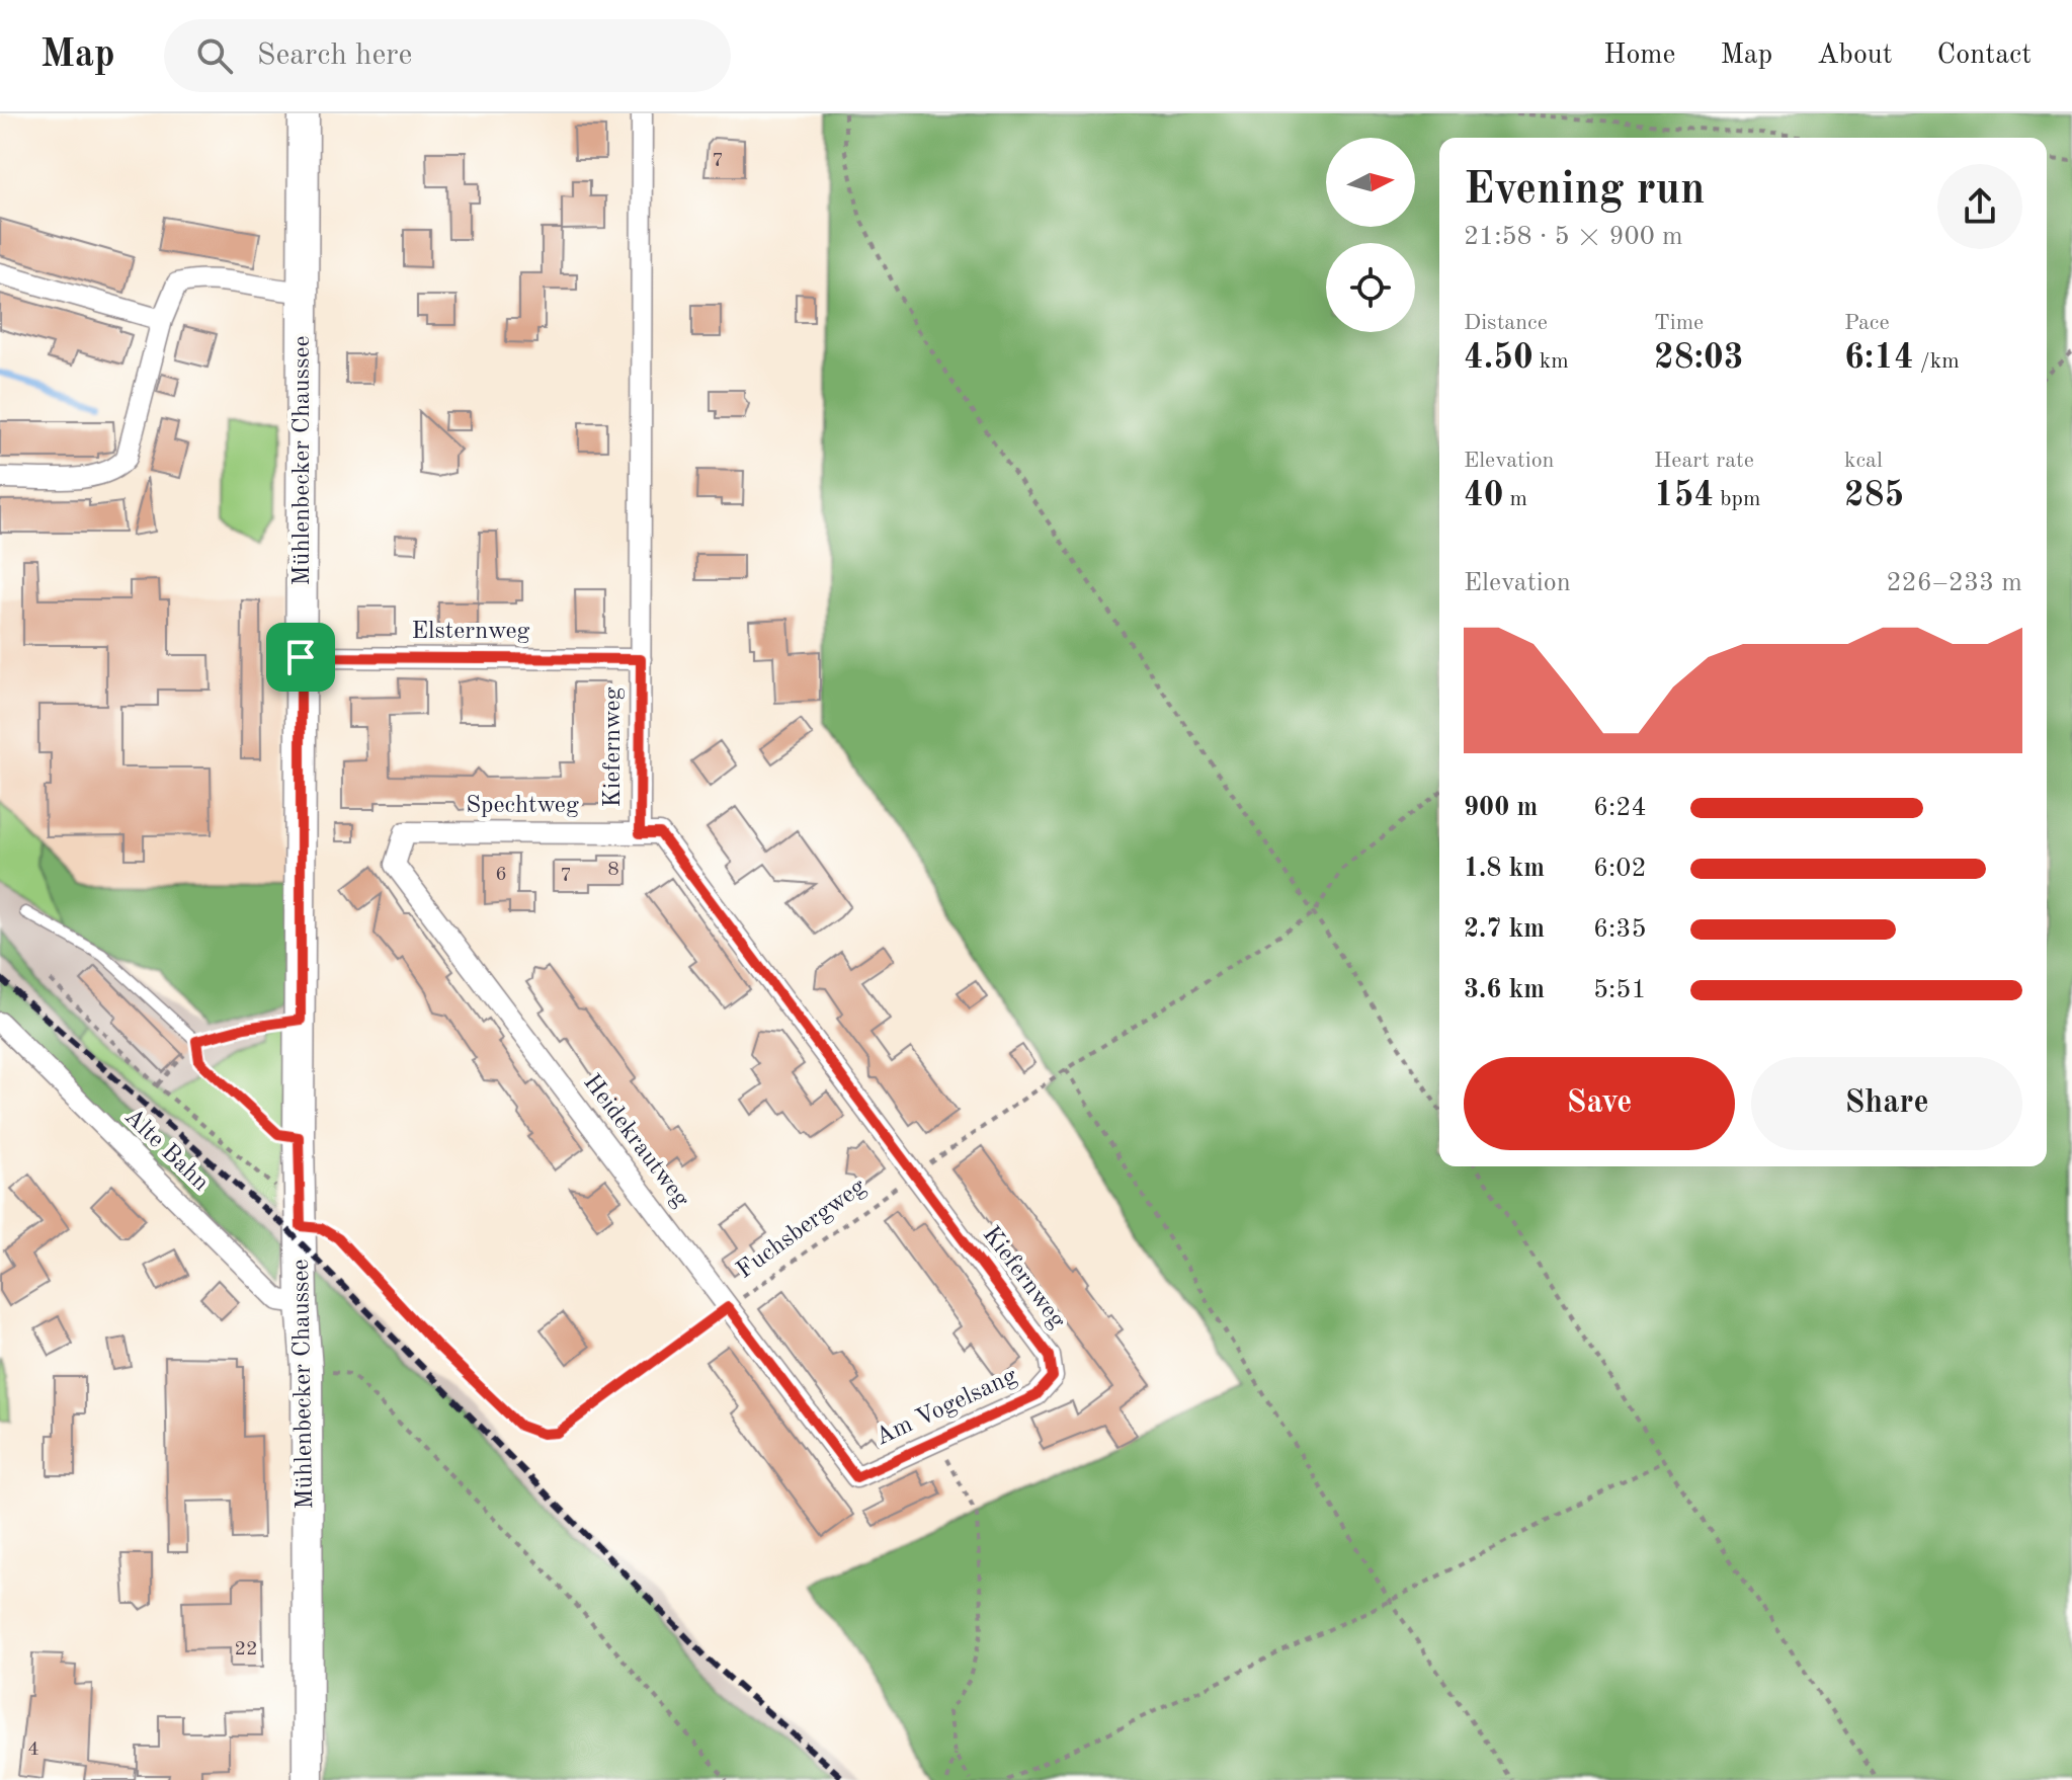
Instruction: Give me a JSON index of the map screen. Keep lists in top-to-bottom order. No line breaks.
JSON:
{"streets":{"main road":["Mühlenbecker Chaussee"],"street":["Elsternweg","Kiefernweg","Spechtweg","Heidekrautweg","Alte Bahn","Am Vogelsang"],"lane":["Fuchsbergweg"]},"crossings":[["Mühlenbecker Chaussee","Elsternweg"],["Mühlenbecker Chaussee","Alte Bahn"],["Mühlenbecker Chaussee","Fuchsbergweg"],["Elsternweg","Kiefernweg"],["Kiefernweg","Spechtweg"],["Kiefernweg","Fuchsbergweg"],["Kiefernweg","Am Vogelsang"],["Spechtweg","Heidekrautweg"],["Heidekrautweg","Fuchsbergweg"],["Heidekrautweg","Am Vogelsang"]],"house_numbers":["7","8","6","7","22","4"],"north":"right","page":{"header":"Map","search":"Search here","nav":["Home","Map","About","Contact"],"heading":["Evening run","21:58 · 5 × 900 m"],"stats":[["Distance","4.50 km"],["Time","28:03"],["Pace","6:14 /km"],["Elevation","40 m"],["Heart rate","154 bpm"],["kcal","285"]],"chart":["Elevation","226–233 m"],"list":[{"name":"900 m","note":"6:24"},{"name":"1.8 km","note":"6:02"},{"name":"2.7 km","note":"6:35"},{"name":"3.6 km","note":"5:51"}],"buttons":["Save","Share"]}}
